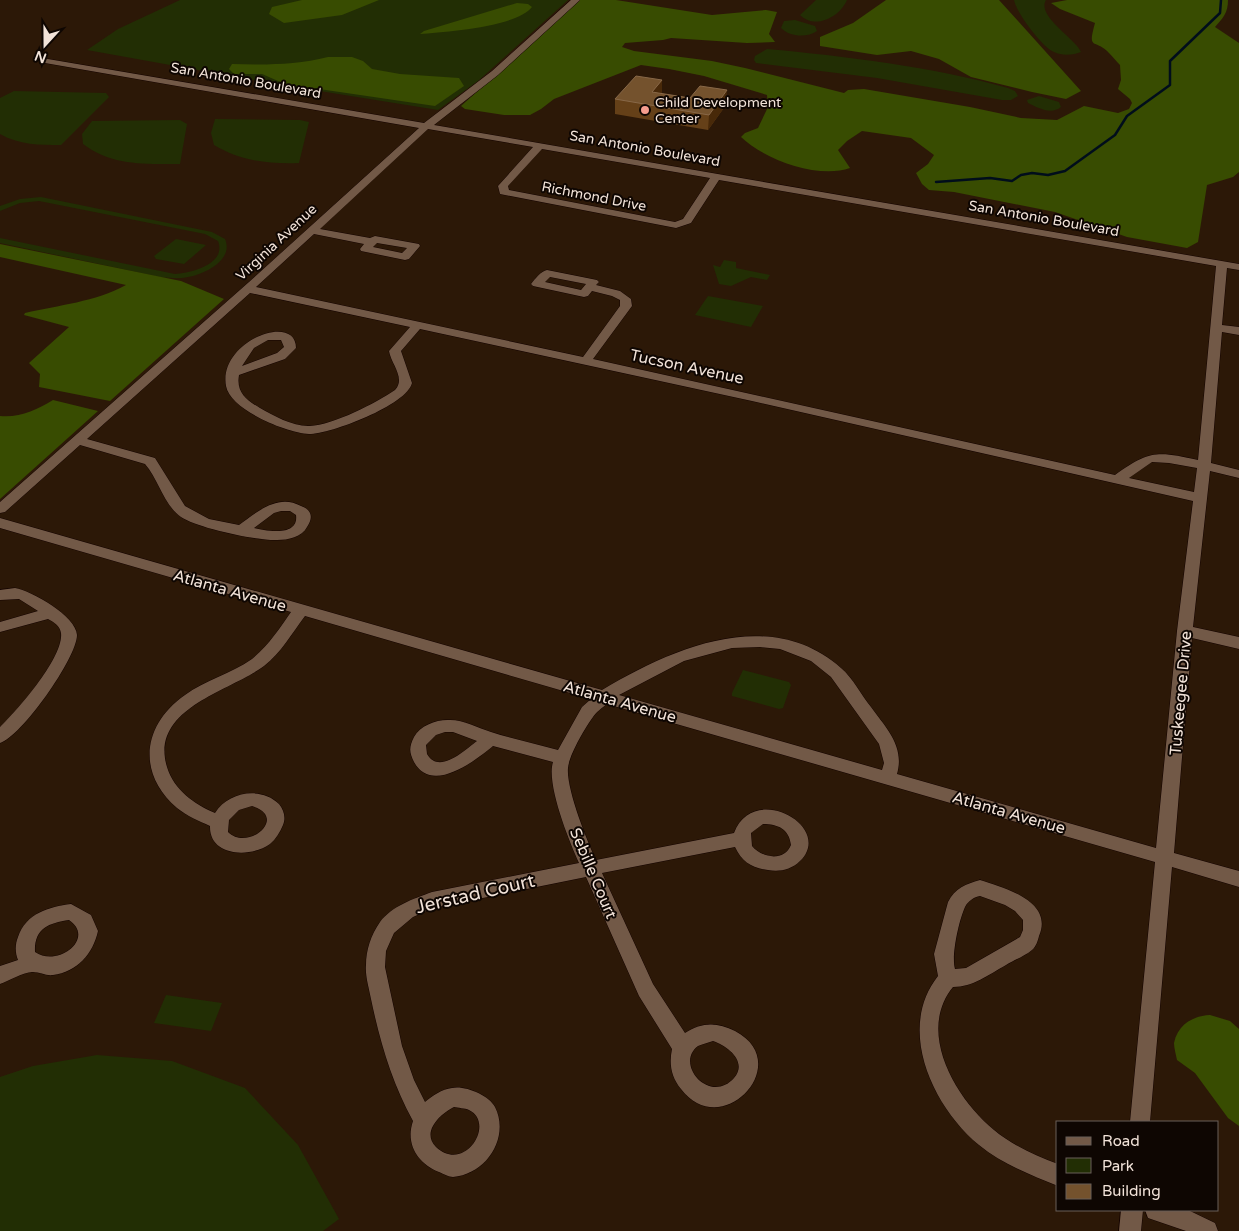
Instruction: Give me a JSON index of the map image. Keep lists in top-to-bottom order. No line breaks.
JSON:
{"streets":{"street":["San Antonio Boulevard","Richmond Drive","Virginia Avenue","Tucson Avenue","Atlanta Avenue","Tuskeegee Drive","Sebille Court","Jerstad Court"]},"crossings":[["San Antonio Boulevard","Richmond Drive"],["San Antonio Boulevard","Virginia Avenue"],["San Antonio Boulevard","Tuskeegee Drive"],["Virginia Avenue","Tucson Avenue"],["Tucson Avenue","Tuskeegee Drive"],["Atlanta Avenue","Tuskeegee Drive"],["Atlanta Avenue","Sebille Court"],["Sebille Court","Jerstad Court"]],"places":["Child Development Center"],"legend":["Road","Park","Building"],"north":"bottom"}
